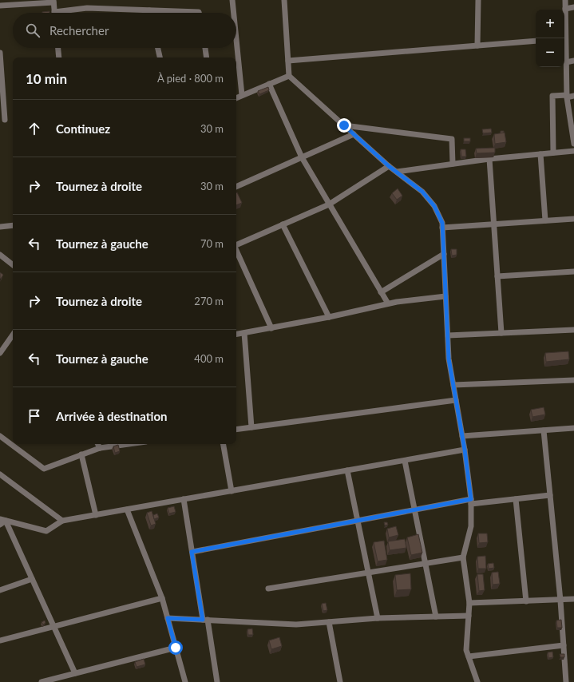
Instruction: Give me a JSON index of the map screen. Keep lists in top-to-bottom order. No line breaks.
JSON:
{"page":{"map_buttons":["+","−"],"search":"Rechercher","heading":["10 min","À pied · 800 m"],"list":[["Continuez","30 m"],["Tournez à droite","30 m"],["Tournez à gauche","70 m"],["Tournez à droite","270 m"],["Tournez à gauche","400 m"],"Arrivée à destination"]}}
